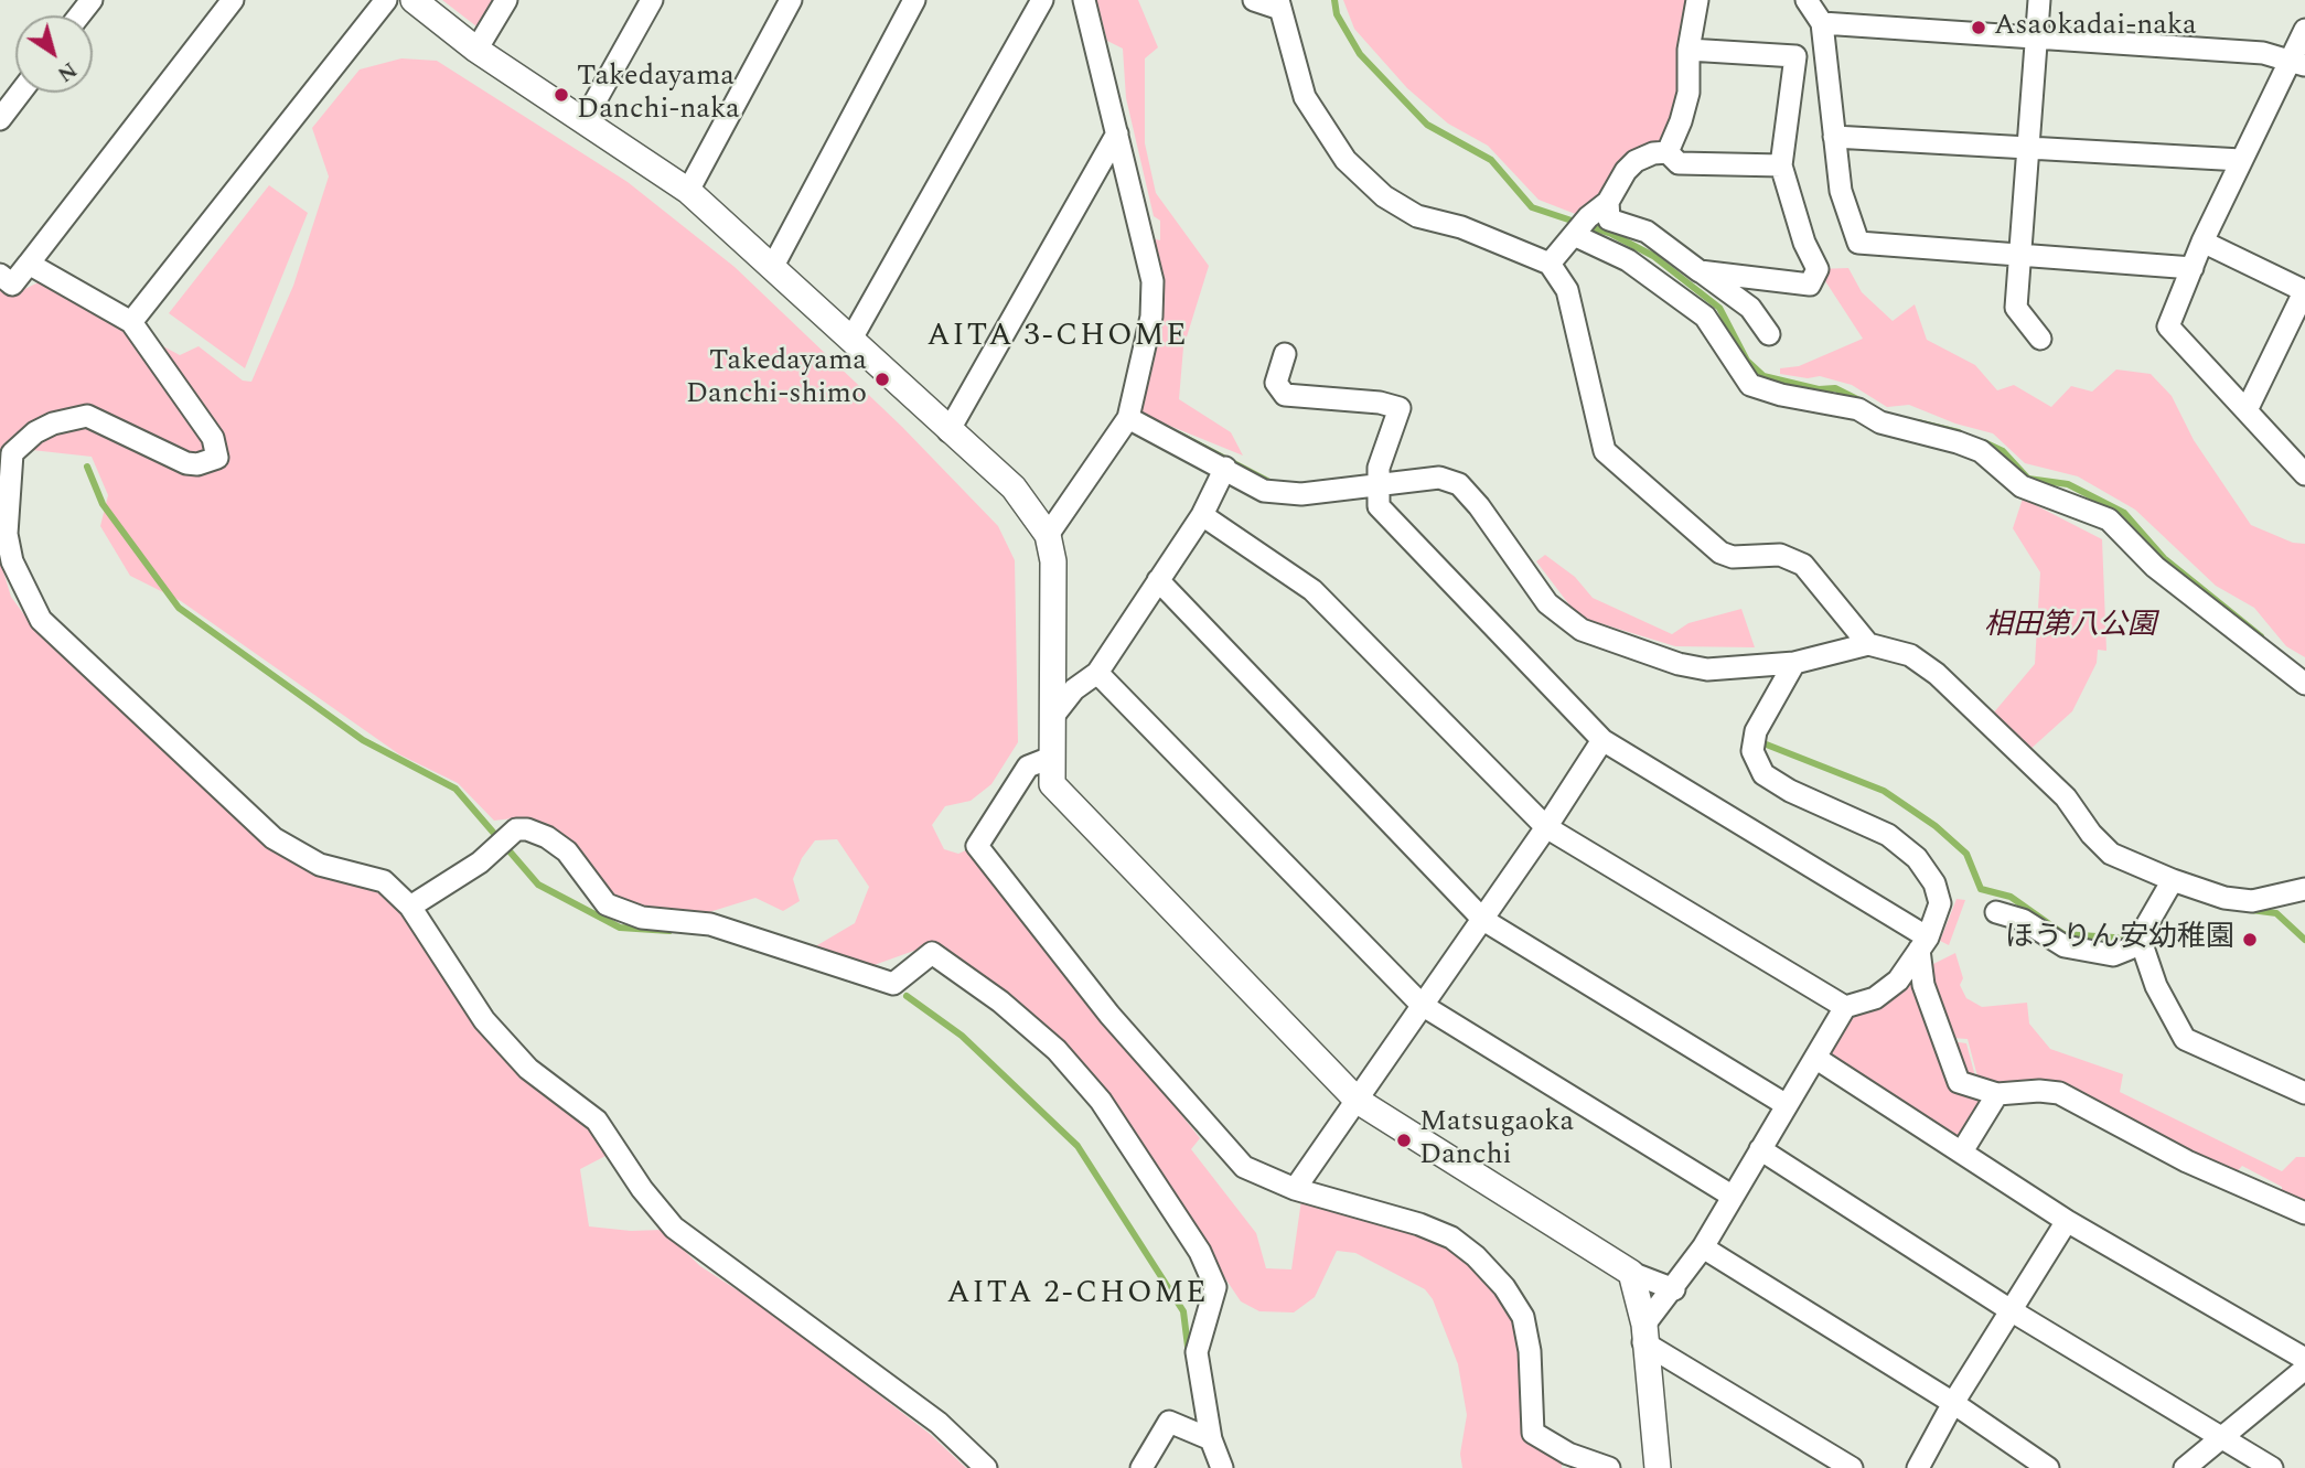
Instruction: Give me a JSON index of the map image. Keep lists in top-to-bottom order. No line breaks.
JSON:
{"districts":["AITA 3-CHOME","AITA 2-CHOME"],"parks":["相田第八公園"],"places":["Asaokadai-naka","Takedayama Danchi-naka","Takedayama Danchi-shimo","ほうりん安幼稚園","Matsugaoka Danchi"],"north":"bottom right"}
